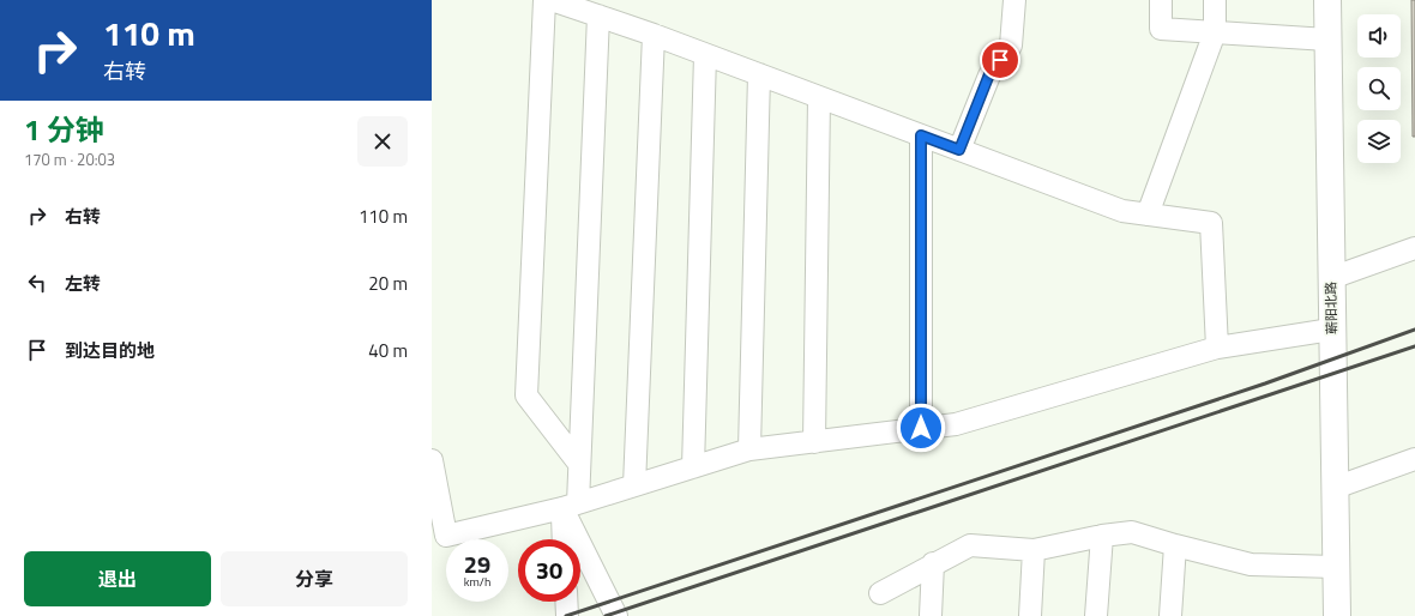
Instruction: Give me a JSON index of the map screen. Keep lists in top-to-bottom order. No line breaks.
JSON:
{"streets":{"main road":["蕲阳北路"]},"page":{"turn":["110 m","右转"],"heading":["1 分钟","170 m · 20:03"],"list":[{"name":"右转","value":"110 m"},{"name":"左转","value":"20 m"},{"name":"到达目的地","value":"40 m"}],"speed":"29 km/h","limit":"30","buttons":["退出","分享"]}}
